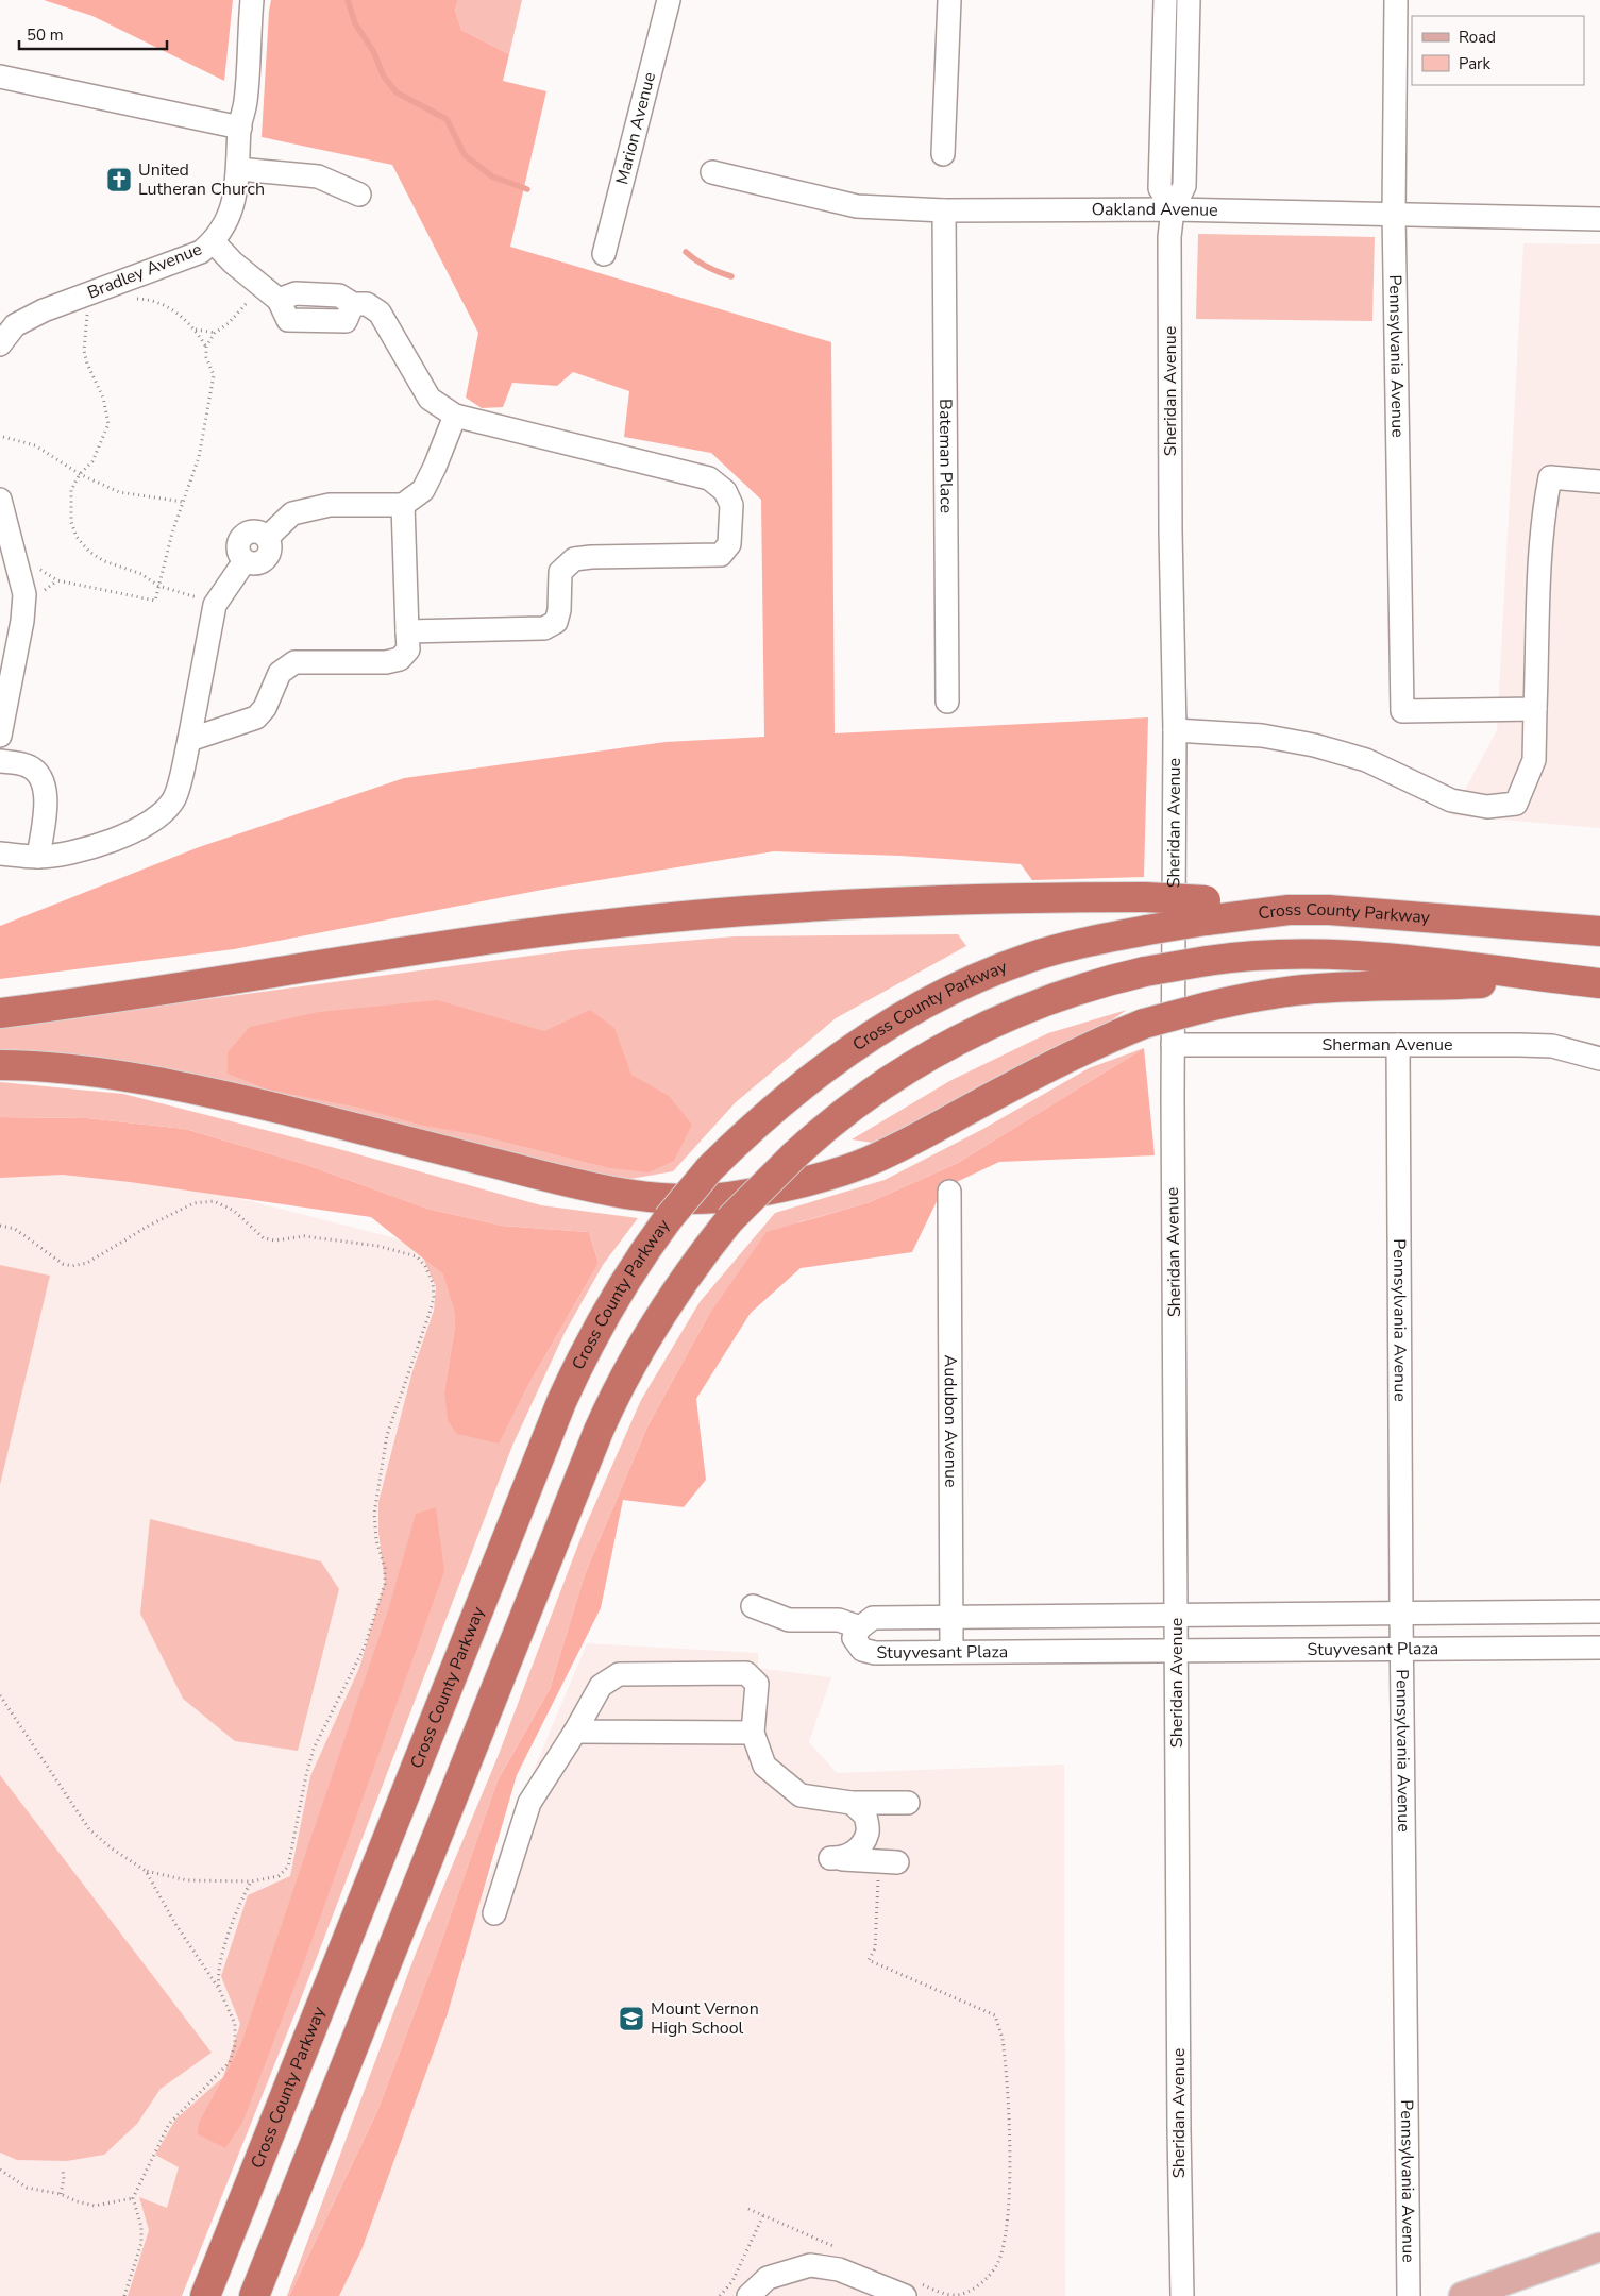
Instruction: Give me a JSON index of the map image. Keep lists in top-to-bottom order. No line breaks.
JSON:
{"streets":{"highway":["Cross County Parkway"],"street":["Marion Avenue","Oakland Avenue","Bradley Avenue","Pennsylvania Avenue","Sheridan Avenue","Bateman Place","Sherman Avenue","Audubon Avenue","Stuyvesant Plaza"]},"crossings":[["Oakland Avenue","Pennsylvania Avenue"],["Oakland Avenue","Sheridan Avenue"],["Oakland Avenue","Bateman Place"],["Pennsylvania Avenue","Sherman Avenue"],["Pennsylvania Avenue","Stuyvesant Plaza"],["Sheridan Avenue","Sherman Avenue"],["Sheridan Avenue","Stuyvesant Plaza"],["Audubon Avenue","Stuyvesant Plaza"]],"places":{"church":["United Lutheran Church"],"school or university":["Mount Vernon High School"]},"legend":["Road","Park"],"scale_bar":"50 m"}
